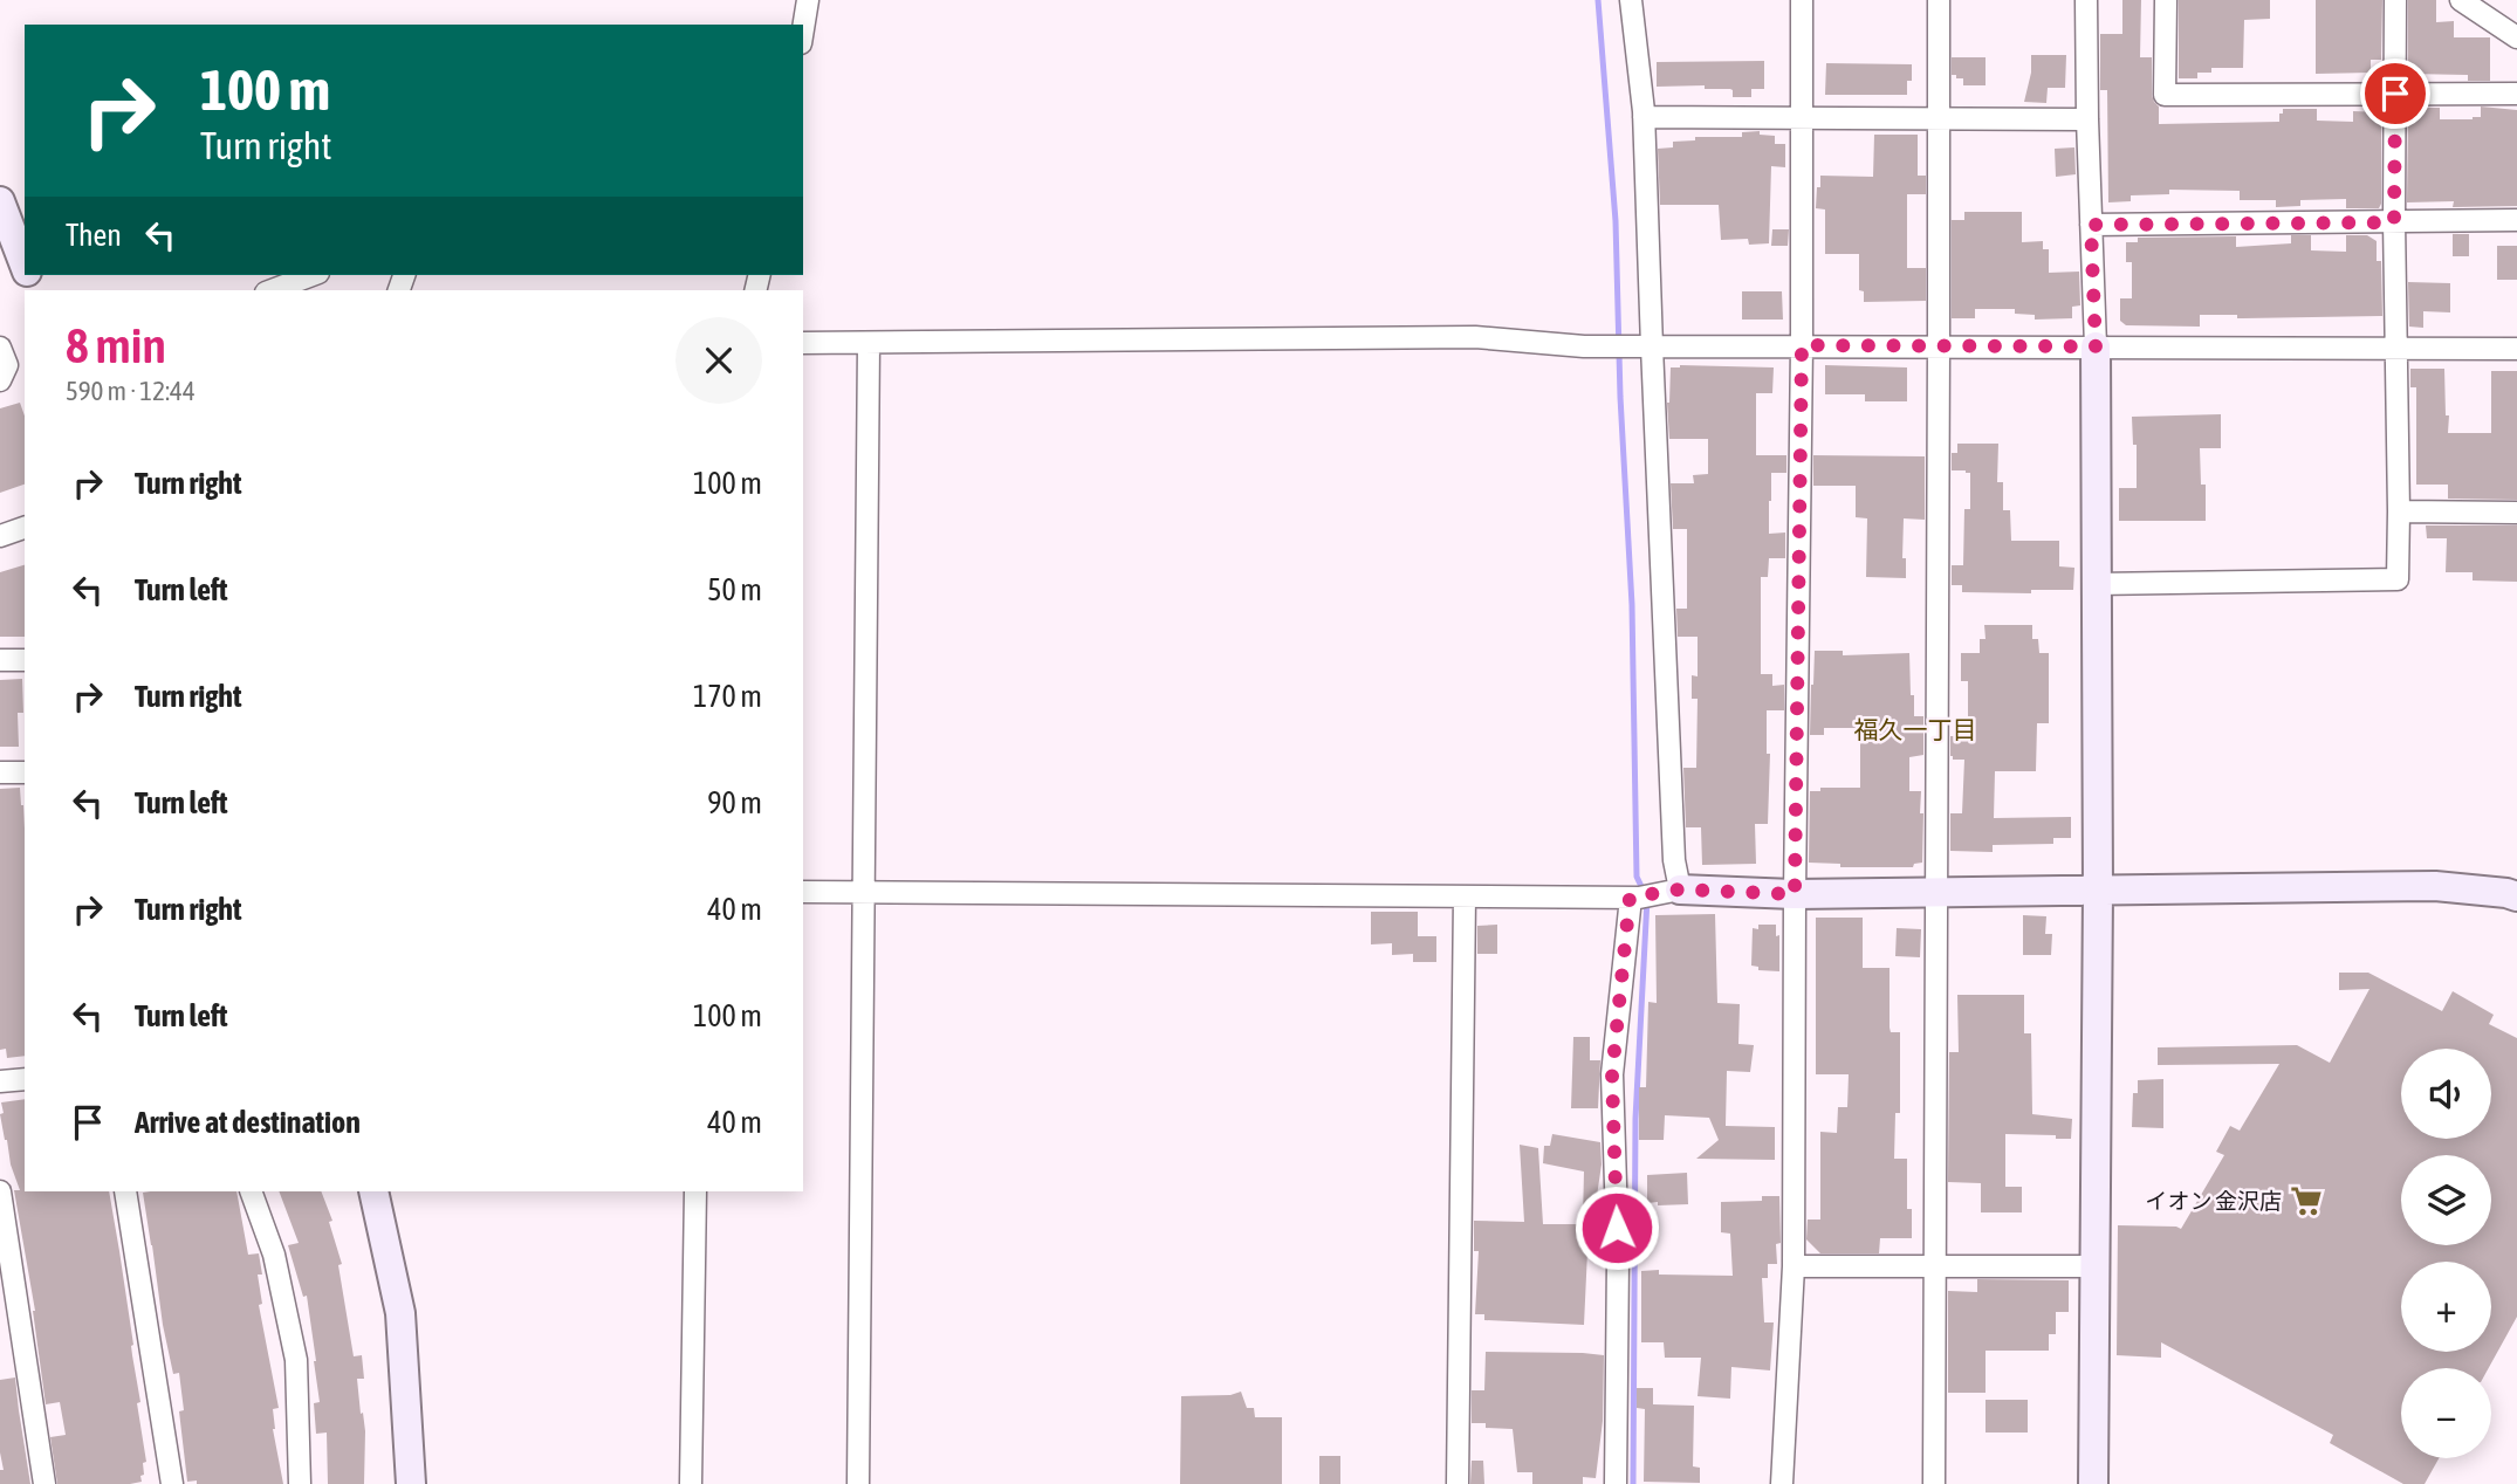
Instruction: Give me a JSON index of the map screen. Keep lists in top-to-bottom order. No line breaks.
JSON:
{"districts":["福久一丁目"],"places":{"supermarket":["イオン 金沢店"]},"page":{"turn":["100 m","Turn right"],"then":"Then","heading":["8 min","590 m · 12:44"],"list":[{"name":"Turn right","value":"100 m"},{"name":"Turn left","value":"50 m"},{"name":"Turn right","value":"170 m"},{"name":"Turn left","value":"90 m"},{"name":"Turn right","value":"40 m"},{"name":"Turn left","value":"100 m"},{"name":"Arrive at destination","value":"40 m"}],"map_buttons":["+","−"]}}
